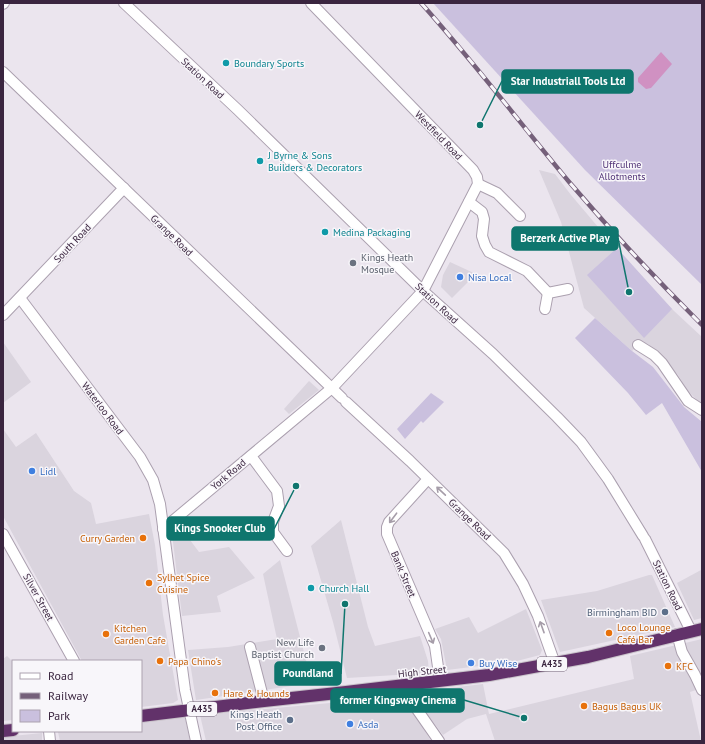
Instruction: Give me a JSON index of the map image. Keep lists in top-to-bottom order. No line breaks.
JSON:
{"streets":{"highway":["A435","High Street"],"street":["Station Road","Westfield Road","Grange Road","South Road","Waterloo Road","York Road","Bank Street","Silver Street"]},"crossings":[["Station Road","York Road"],["Station Road","High Street"],["Grange Road","South Road"],["Grange Road","York Road"],["Grange Road","Bank Street"],["Grange Road","High Street"],["South Road","Waterloo Road"],["Waterloo Road","York Road"],["Bank Street","High Street"]],"one_way":["Bank Street"],"parks":["Uffculme Allotments"],"places":["Boundary Sports","Star Industriall Tools Ltd","J Byrne & Sons Builders & Decorators","Medina Packaging","Kings Heath Mosque","Nisa Local","Berzerk Active Play","Lidl","Kings Snooker Club","Curry Garden","Sylhet Spice Cuisine","Church Hall","Poundland","Birmingham BID","Loco Lounge Café Bar","Kitchen Garden Cafe","New Life Baptist Church","Papa Chino's","Buy Wise","KFC","Hare & Hounds","Bagus Bagus UK","former Kingsway Cinema","Kings Heath Post Office","Asda"],"legend":["Road","Railway","Park"]}
